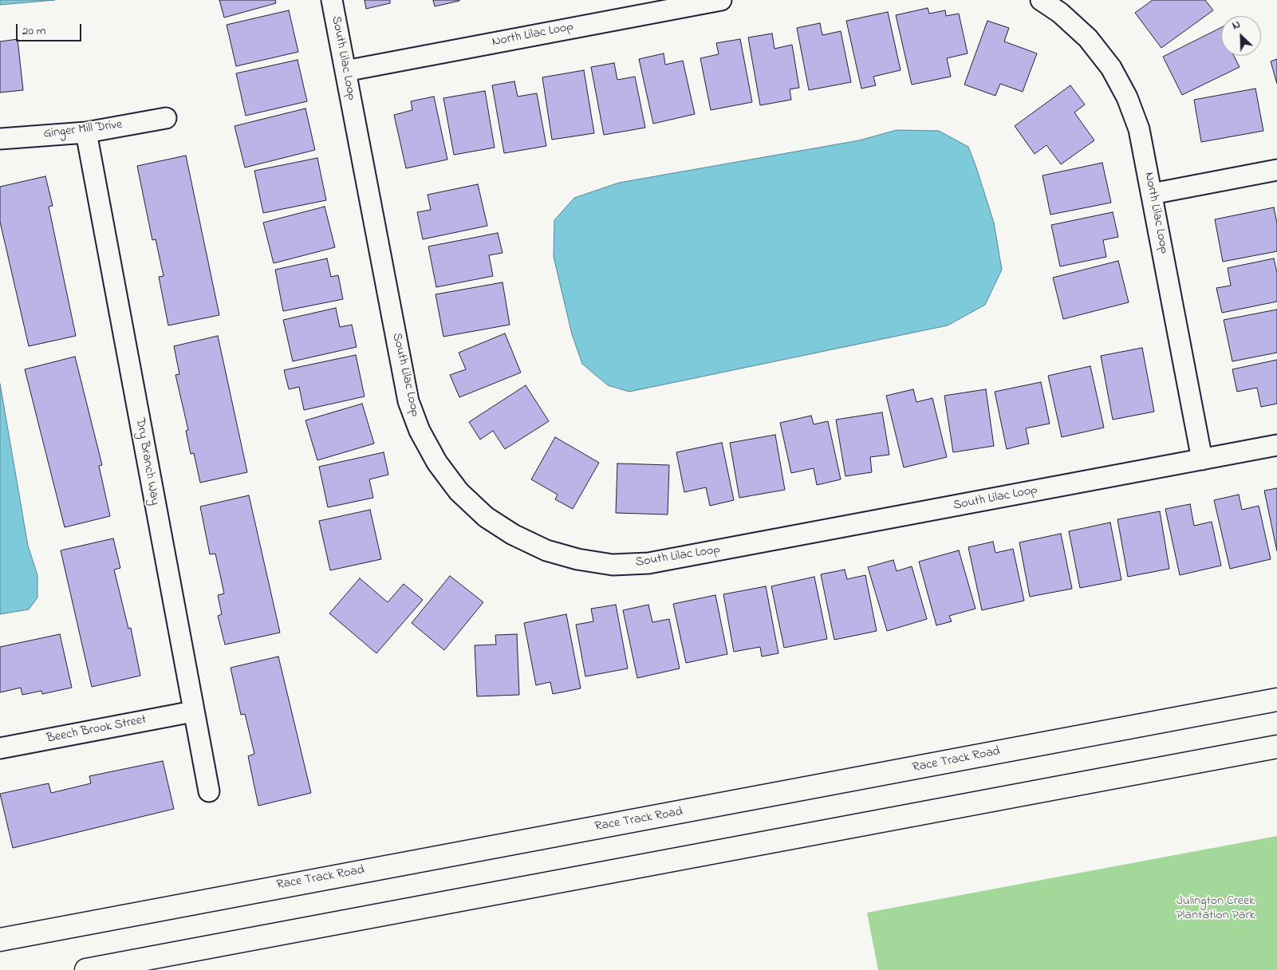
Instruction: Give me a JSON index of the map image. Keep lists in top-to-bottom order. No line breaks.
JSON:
{"streets":{"main road":["Race Track Road"],"street":["North Lilac Loop","South Lilac Loop","Ginger Mill Drive","Dry Branch Way","Beech Brook Street"]},"crossings":[["North Lilac Loop","South Lilac Loop"],["Ginger Mill Drive","Dry Branch Way"],["Dry Branch Way","Beech Brook Street"]],"parks":["Julington Creek Plantation Park"],"scale_bar":"20 m","north":"top left"}
